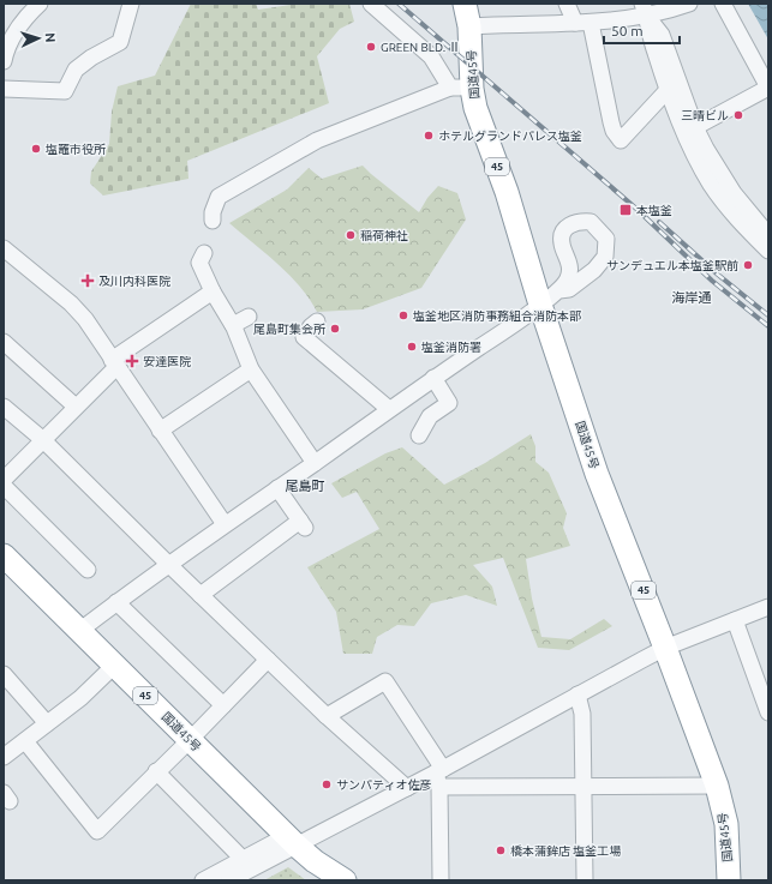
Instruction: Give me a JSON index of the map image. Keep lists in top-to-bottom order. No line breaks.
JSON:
{"streets":{"highway":["国道45号","45"]},"districts":["海岸通","尾島町"],"places":{"other":["GREEN BLD. Ⅱ","三晴ビル","ホテルグランドパレス塩釜","塩竈市役所","稲荷神社","サンデュエル本塩釜駅前","塩釜地区消防事務組合消防本部","尾島町集会所","塩釜消防署","サンパティオ佐彦","橋本蒲鉾店 塩釜工場"],"transit":["本塩釜"],"health":["及川内科医院","安達医院"]},"scale_bar":"50 m","north":"right"}
